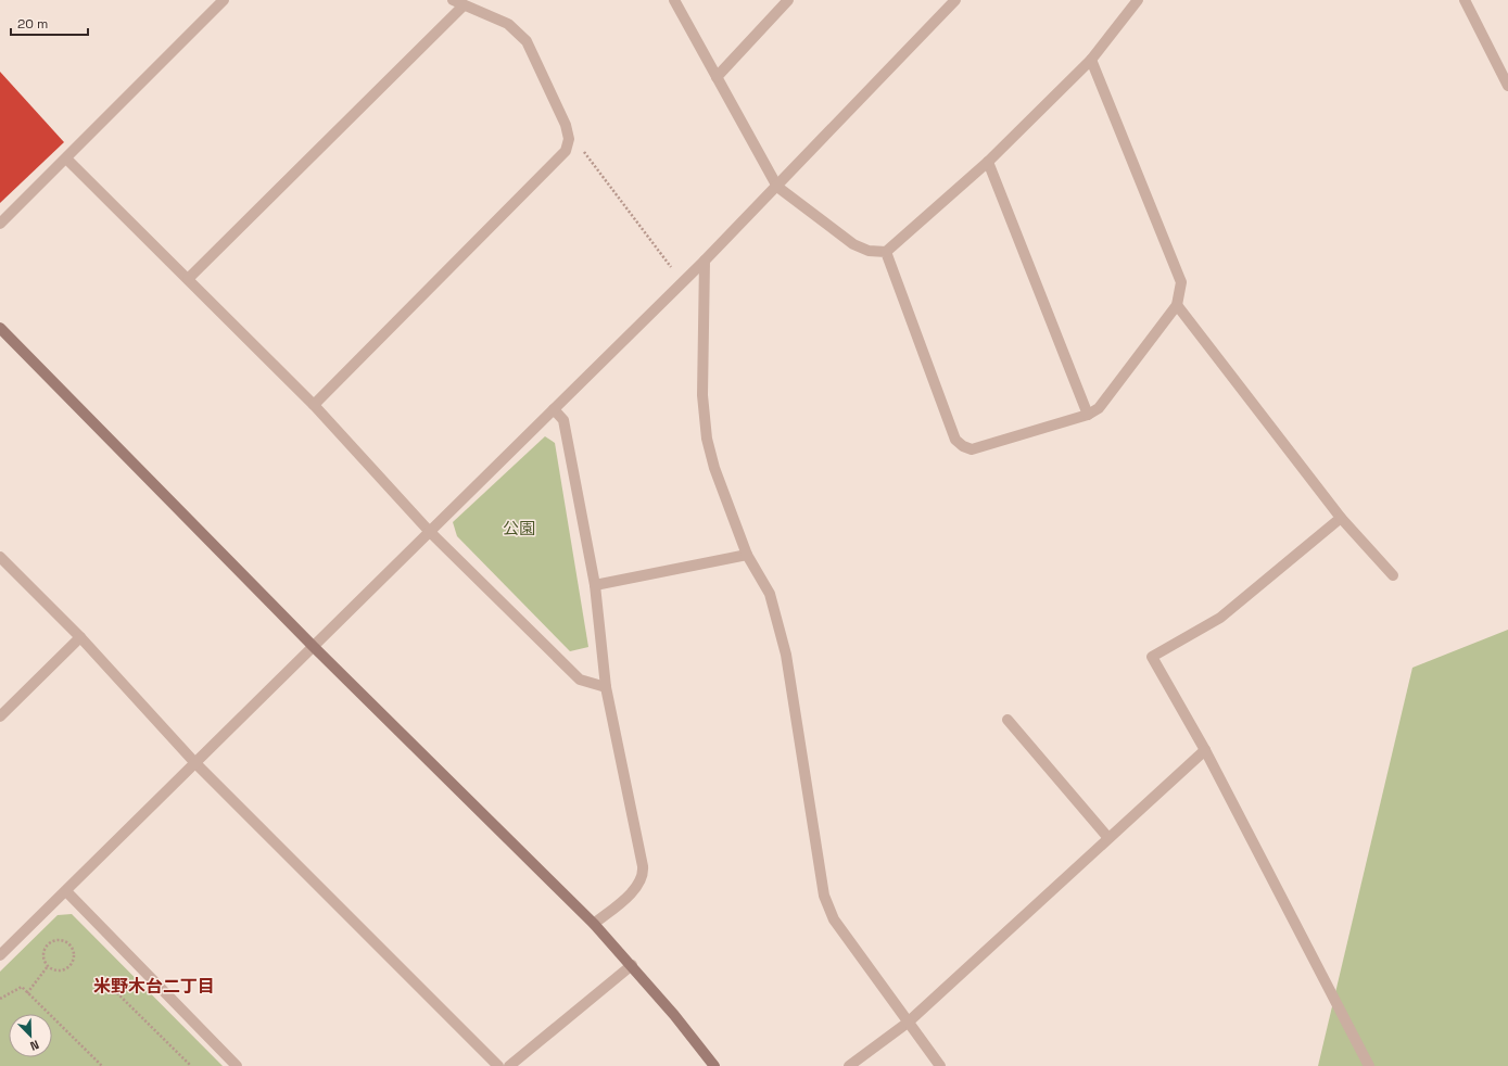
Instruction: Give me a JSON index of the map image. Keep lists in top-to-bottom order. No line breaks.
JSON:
{"districts":["米野木台二丁目"],"parks":["公園"],"scale_bar":"20 m","north":"bottom right"}
